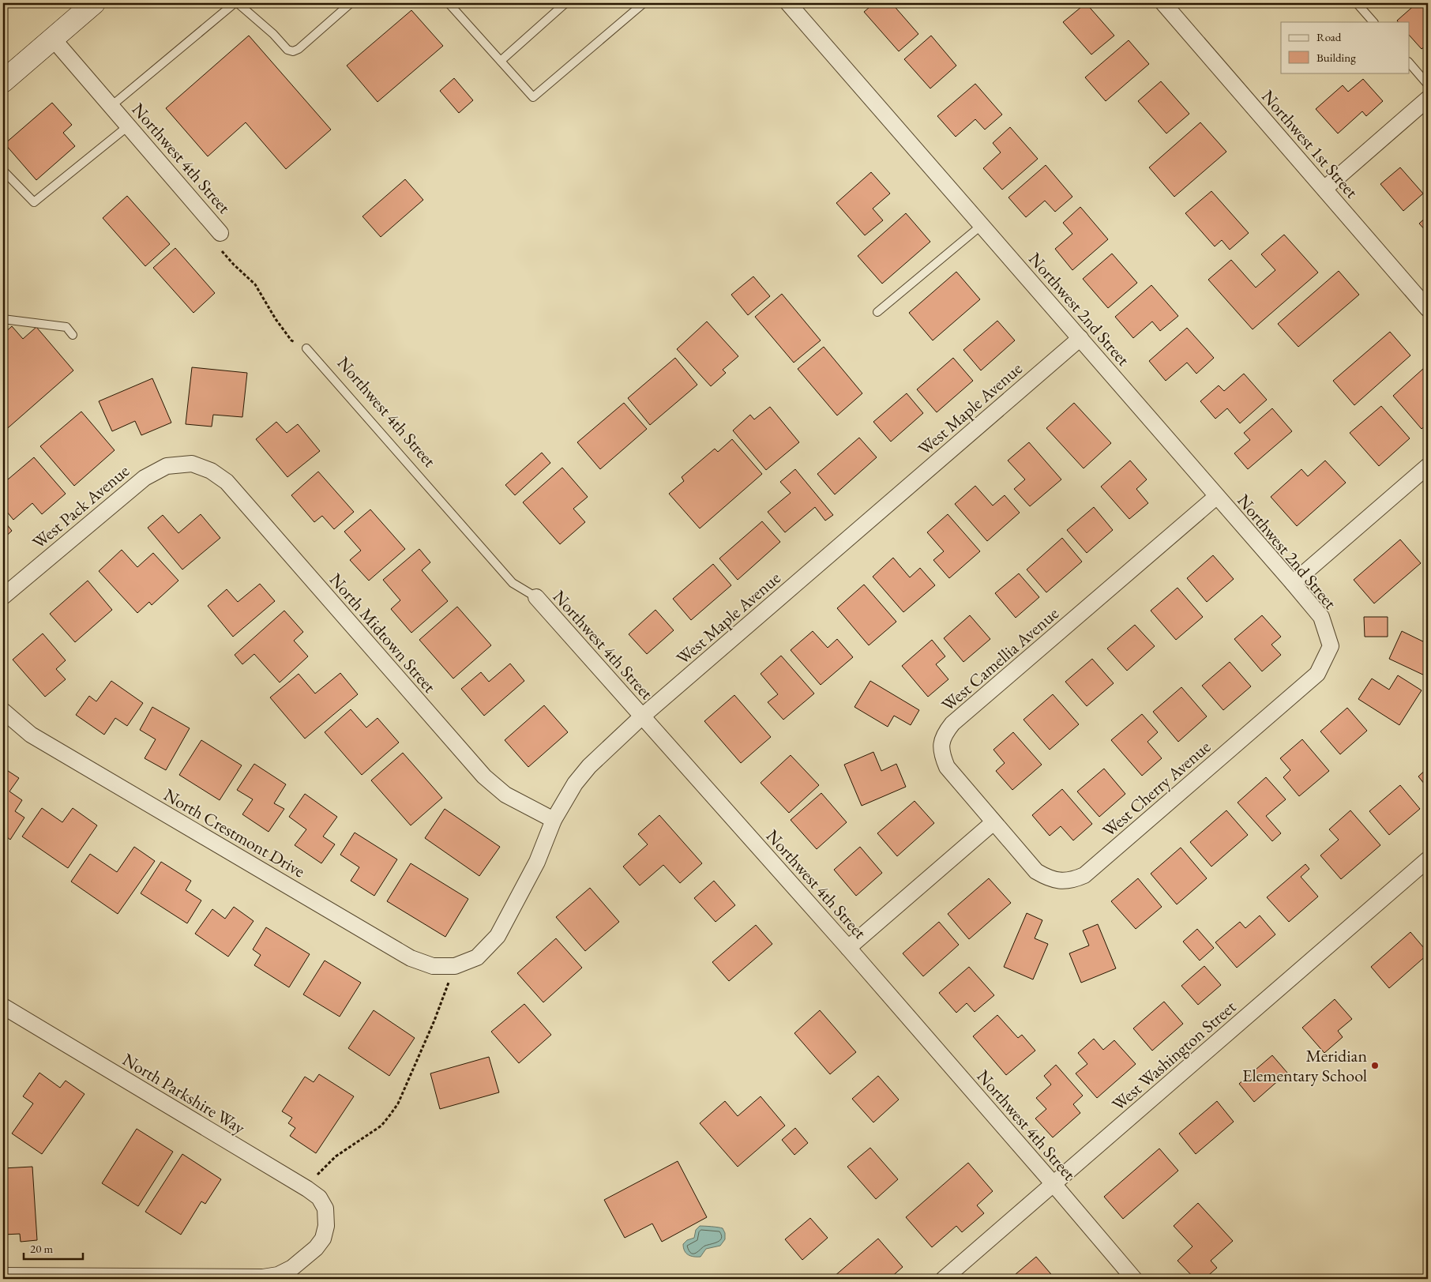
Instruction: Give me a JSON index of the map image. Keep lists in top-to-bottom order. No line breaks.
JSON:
{"streets":{"street":["Northwest 1st Street","Northwest 4th Street","Northwest 2nd Street","West Maple Avenue","West Pack Avenue","North Midtown Street","West Camellia Avenue","West Cherry Avenue","North Crestmont Drive","West Washington Street","North Parkshire Way"]},"crossings":[["Northwest 4th Street","West Maple Avenue"],["Northwest 4th Street","West Washington Street"],["Northwest 2nd Street","West Maple Avenue"],["Northwest 2nd Street","West Camellia Avenue"],["Northwest 2nd Street","West Cherry Avenue"],["West Maple Avenue","North Midtown Street"],["West Maple Avenue","North Crestmont Drive"],["West Pack Avenue","North Midtown Street"],["West Camellia Avenue","West Cherry Avenue"]],"places":["Meridian Elementary School"],"legend":["Road","Building"],"scale_bar":"20 m"}
